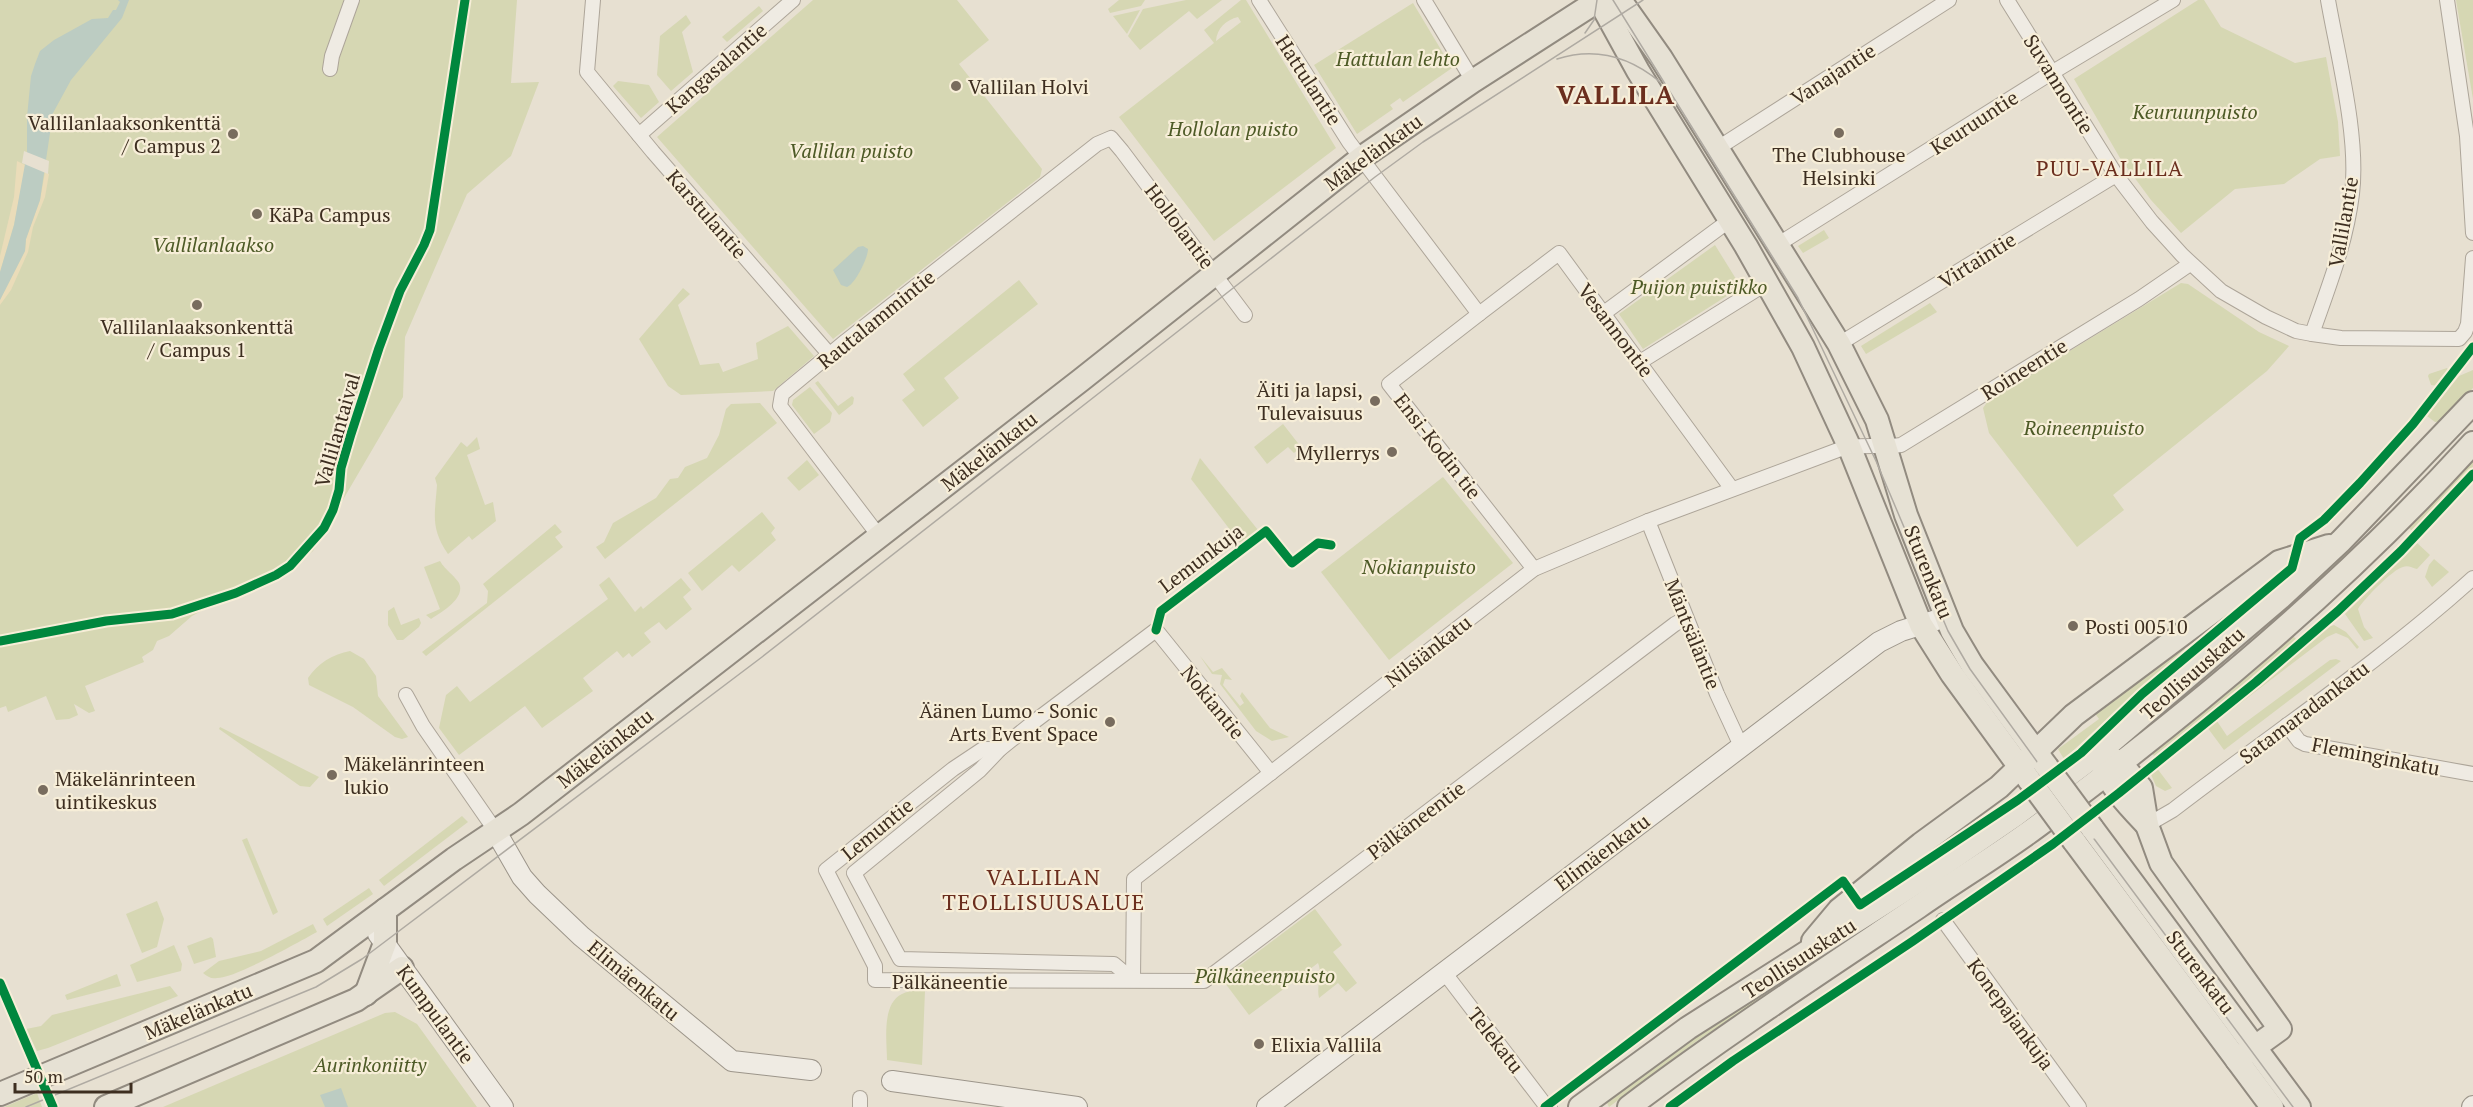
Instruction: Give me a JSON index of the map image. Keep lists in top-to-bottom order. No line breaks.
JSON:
{"streets":{"main road":["Mäkelänkatu","Sturenkatu","Teollisuuskatu"],"street":["Kangasalantie","Vanajantie","Hattulantie","Suvannontie","Keuruuntie","Karstulantie","Vallilantie","Hollolantie","Virtaintie","Rautalammintie","Vesannontie","Roineentie","Ensi-Kodin tie","Mäntsäläntie","Nilsiänkatu","Nokiantie","Satamaradankatu","Fleminginkatu","Pälkäneentie","Lemuntie","Elimäenkatu","Kumpulantie","Konepajankuja","Telekatu"],"cycle path":["Vallilantaival","Lemunkuja"]},"crossings":[["Kangasalantie","Karstulantie"],["Vanajantie","Sturenkatu"],["Hattulantie","Mäkelänkatu"],["Hattulantie","Vesannontie"],["Hattulantie","Ensi-Kodin tie"],["Suvannontie","Keuruuntie"],["Suvannontie","Vallilantie"],["Suvannontie","Virtaintie"],["Suvannontie","Roineentie"],["Keuruuntie","Sturenkatu"],["Mäkelänkatu","Hollolantie"],["Mäkelänkatu","Rautalammintie"],["Mäkelänkatu","Sturenkatu"],["Mäkelänkatu","Elimäenkatu"],["Karstulantie","Rautalammintie"],["Hollolantie","Rautalammintie"],["Virtaintie","Sturenkatu"],["Vesannontie","Ensi-Kodin tie"],["Vesannontie","Nilsiänkatu"],["Roineentie","Sturenkatu"],["Roineentie","Nilsiänkatu"],["Ensi-Kodin tie","Nilsiänkatu"],["Sturenkatu","Nilsiänkatu"],["Sturenkatu","Elimäenkatu"],["Mäntsäläntie","Nilsiänkatu"],["Mäntsäläntie","Pälkäneentie"],["Mäntsäläntie","Elimäenkatu"],["Nilsiänkatu","Nokiantie"],["Nilsiänkatu","Pälkäneentie"],["Nokiantie","Lemuntie"],["Satamaradankatu","Fleminginkatu"],["Pälkäneentie","Lemuntie"],["Elimäenkatu","Telekatu"]],"districts":["VALLILA","PUU-VALLILA","VALLILAN TEOLLISUUSALUE"],"parks":["Hattulan lehto","Keuruunpuisto","Hollolan puisto","Vallilan puisto","Vallilanlaakso","Puijon puistikko","Roineenpuisto","Nokianpuisto","Pälkäneenpuisto","Aurinkoniitty"],"places":["Vallilan Holvi","The Clubhouse Helsinki","Vallilanlaaksonkenttä / Campus 2","KäPa Campus","Vallilanlaaksonkenttä / Campus 1","Äiti ja lapsi, Tulevaisuus","Myllerrys","Posti 00510","Äänen Lumo - Sonic Arts Event Space","Mäkelänrinteen lukio","Mäkelänrinteen uintikeskus","Elixia Vallila"],"scale_bar":"50 m"}
